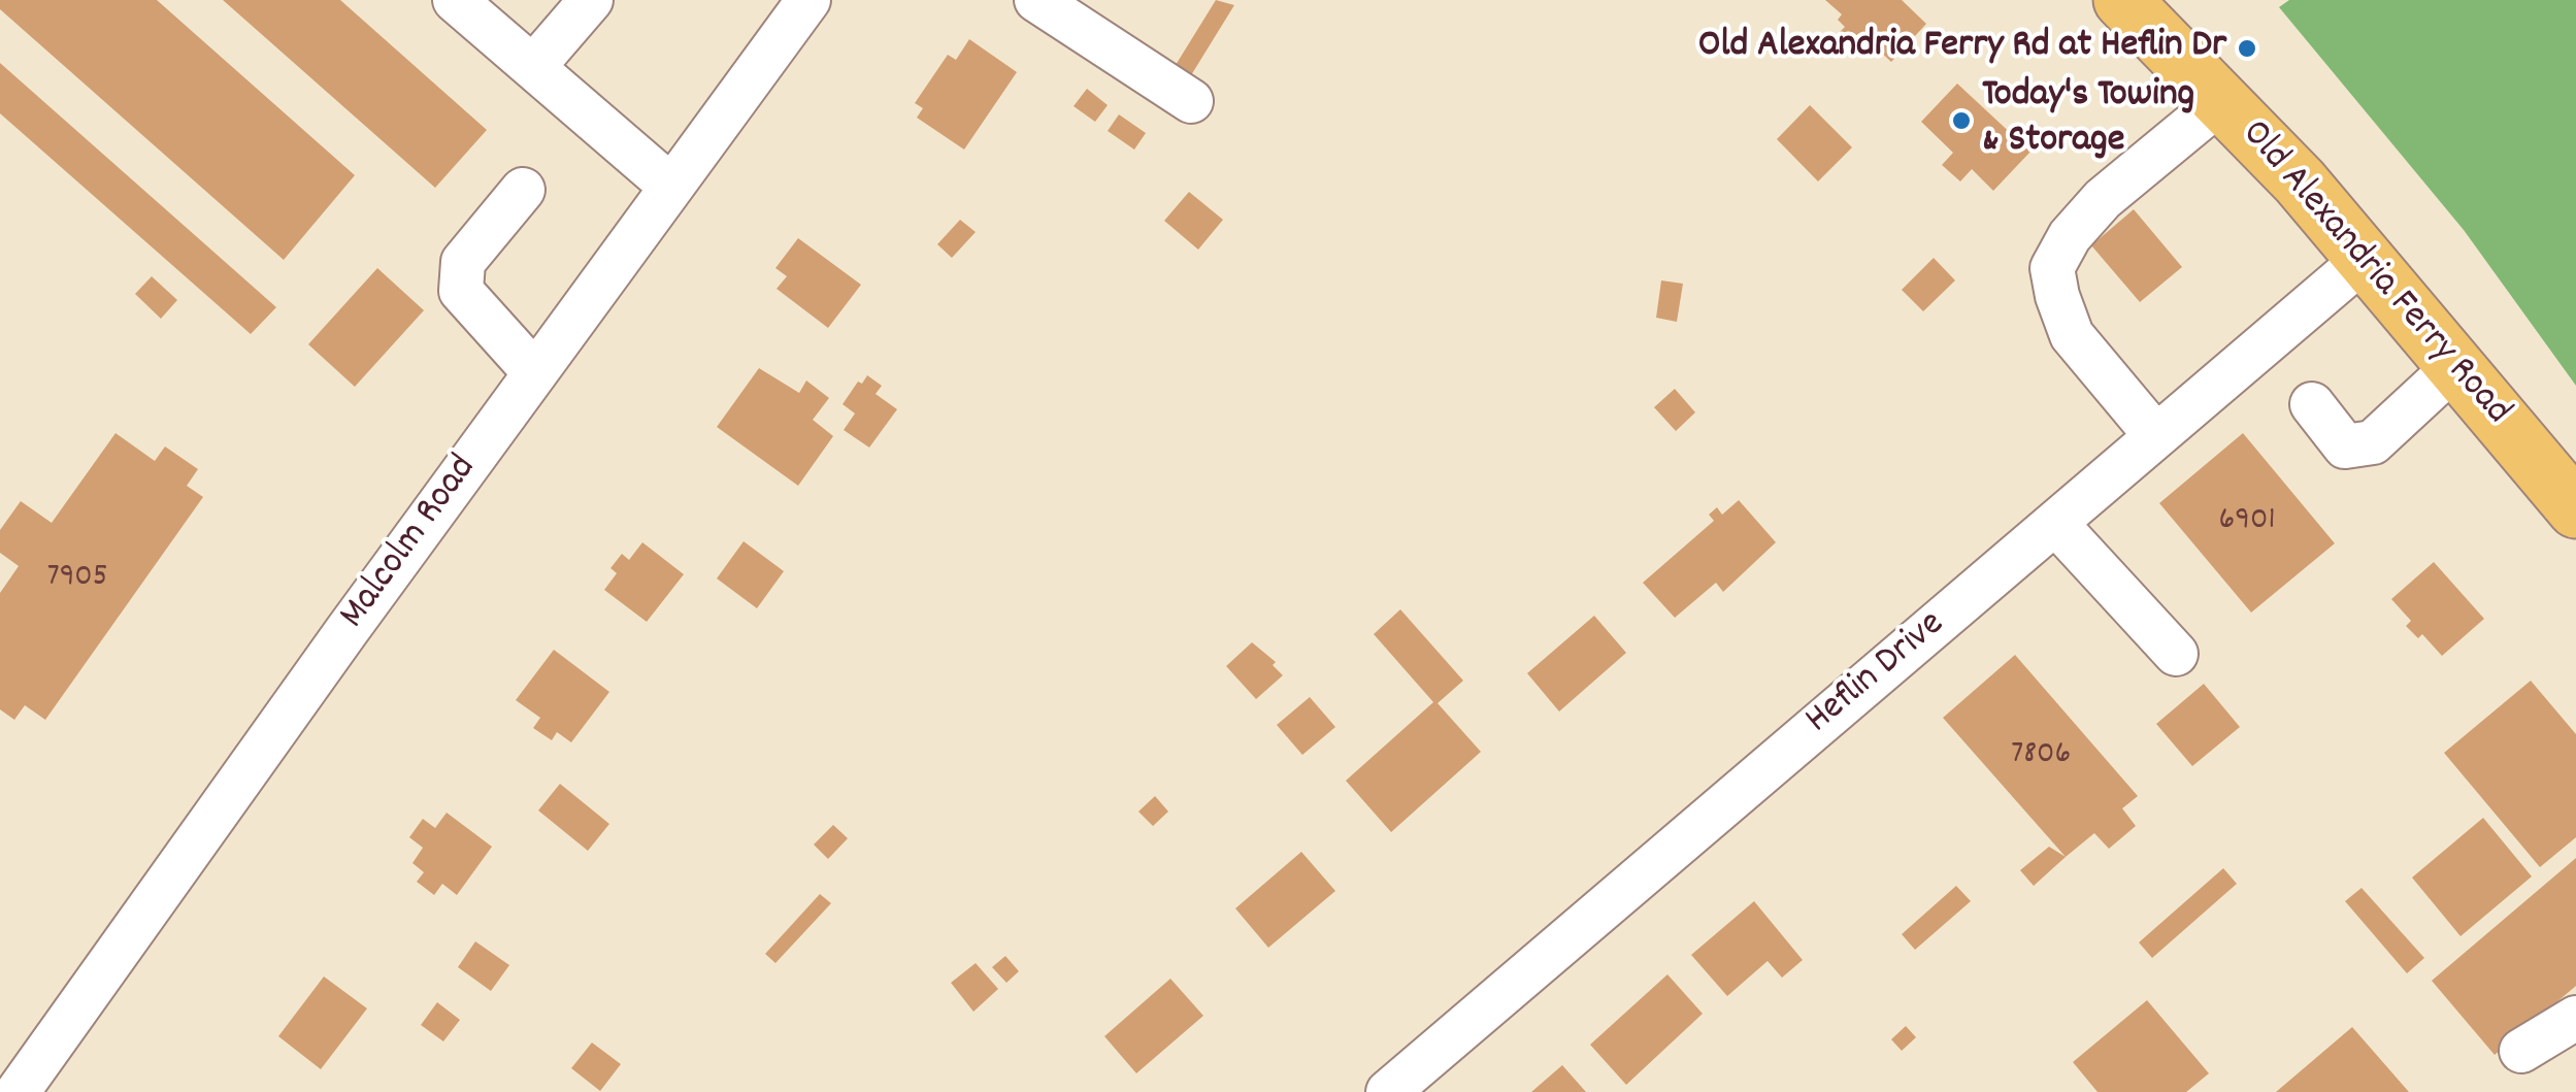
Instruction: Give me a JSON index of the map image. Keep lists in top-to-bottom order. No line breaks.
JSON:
{"streets":{"main road":["Old Alexandria Ferry Road"],"street":["Malcolm Road","Heflin Drive"]},"crossings":[["Old Alexandria Ferry Road","Heflin Drive"]],"places":["Old Alexandria Ferry Rd at Heflin Dr","Today's Towing & Storage"],"house_numbers":["6901","7905","7806"]}
